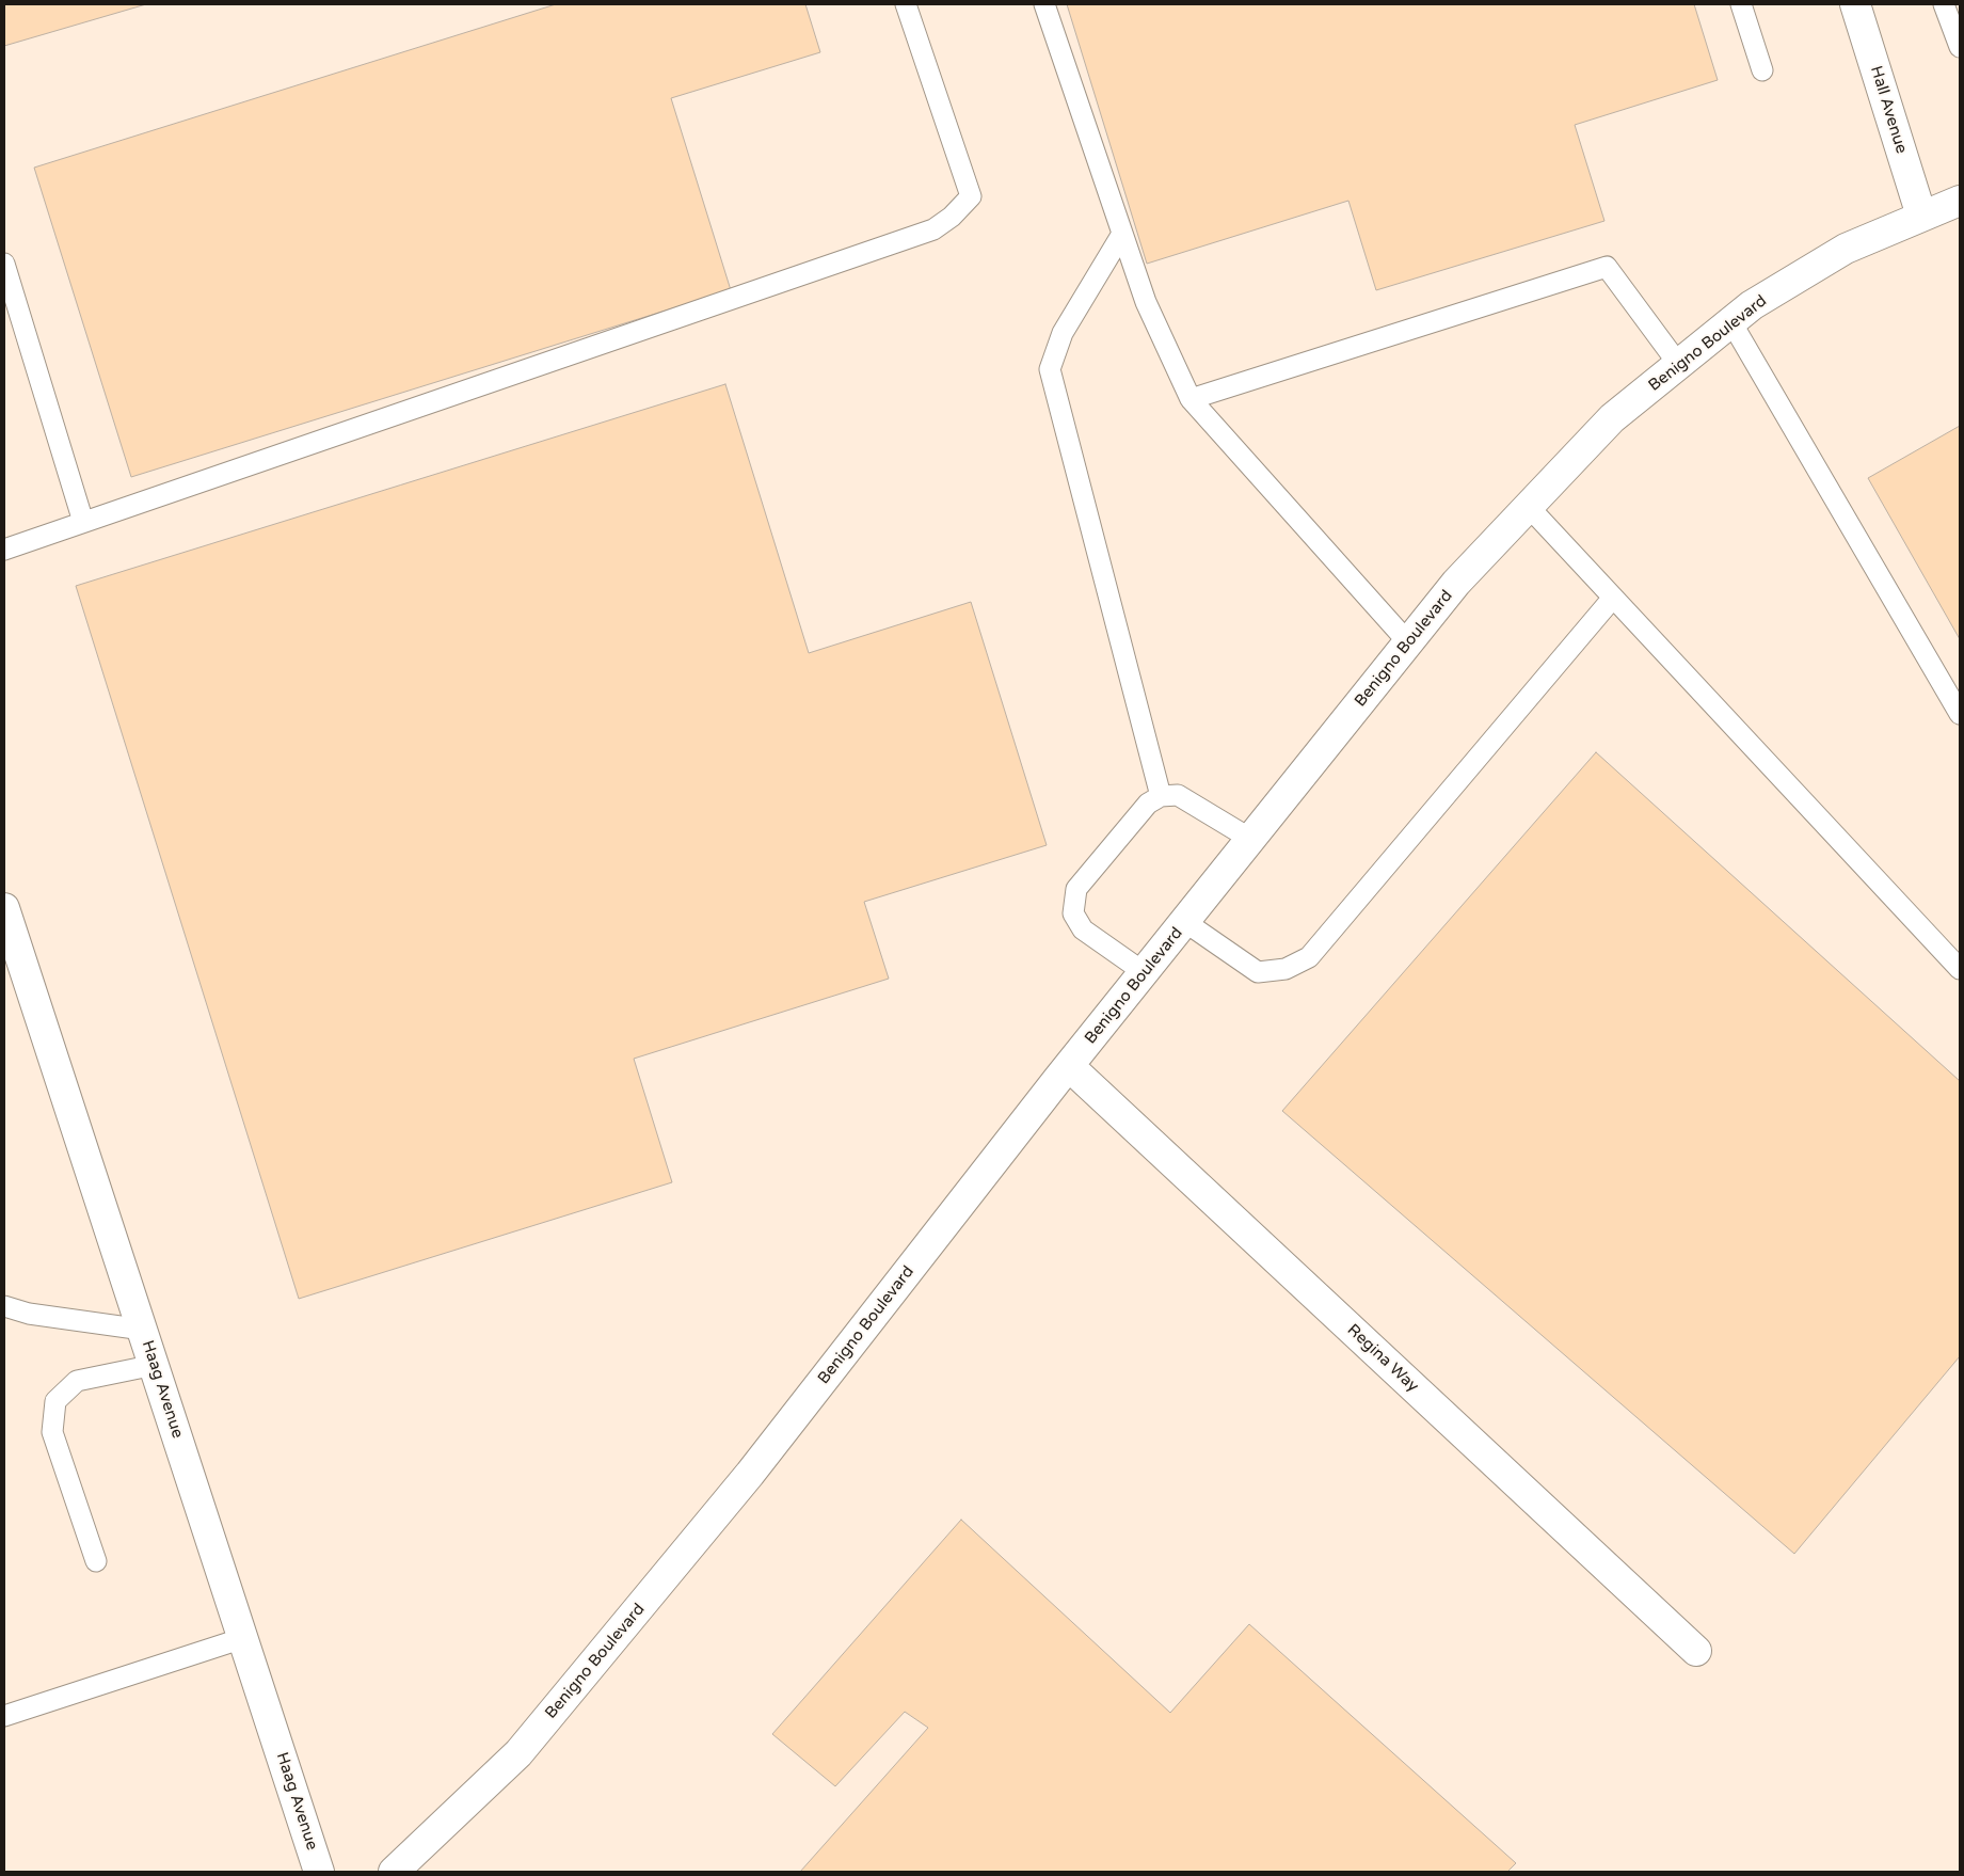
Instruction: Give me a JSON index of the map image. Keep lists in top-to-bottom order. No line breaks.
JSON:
{"streets":{"street":["Hall Avenue","Benigno Boulevard","Regina Way","Haag Avenue"]},"crossings":[["Hall Avenue","Benigno Boulevard"],["Benigno Boulevard","Regina Way"]]}
